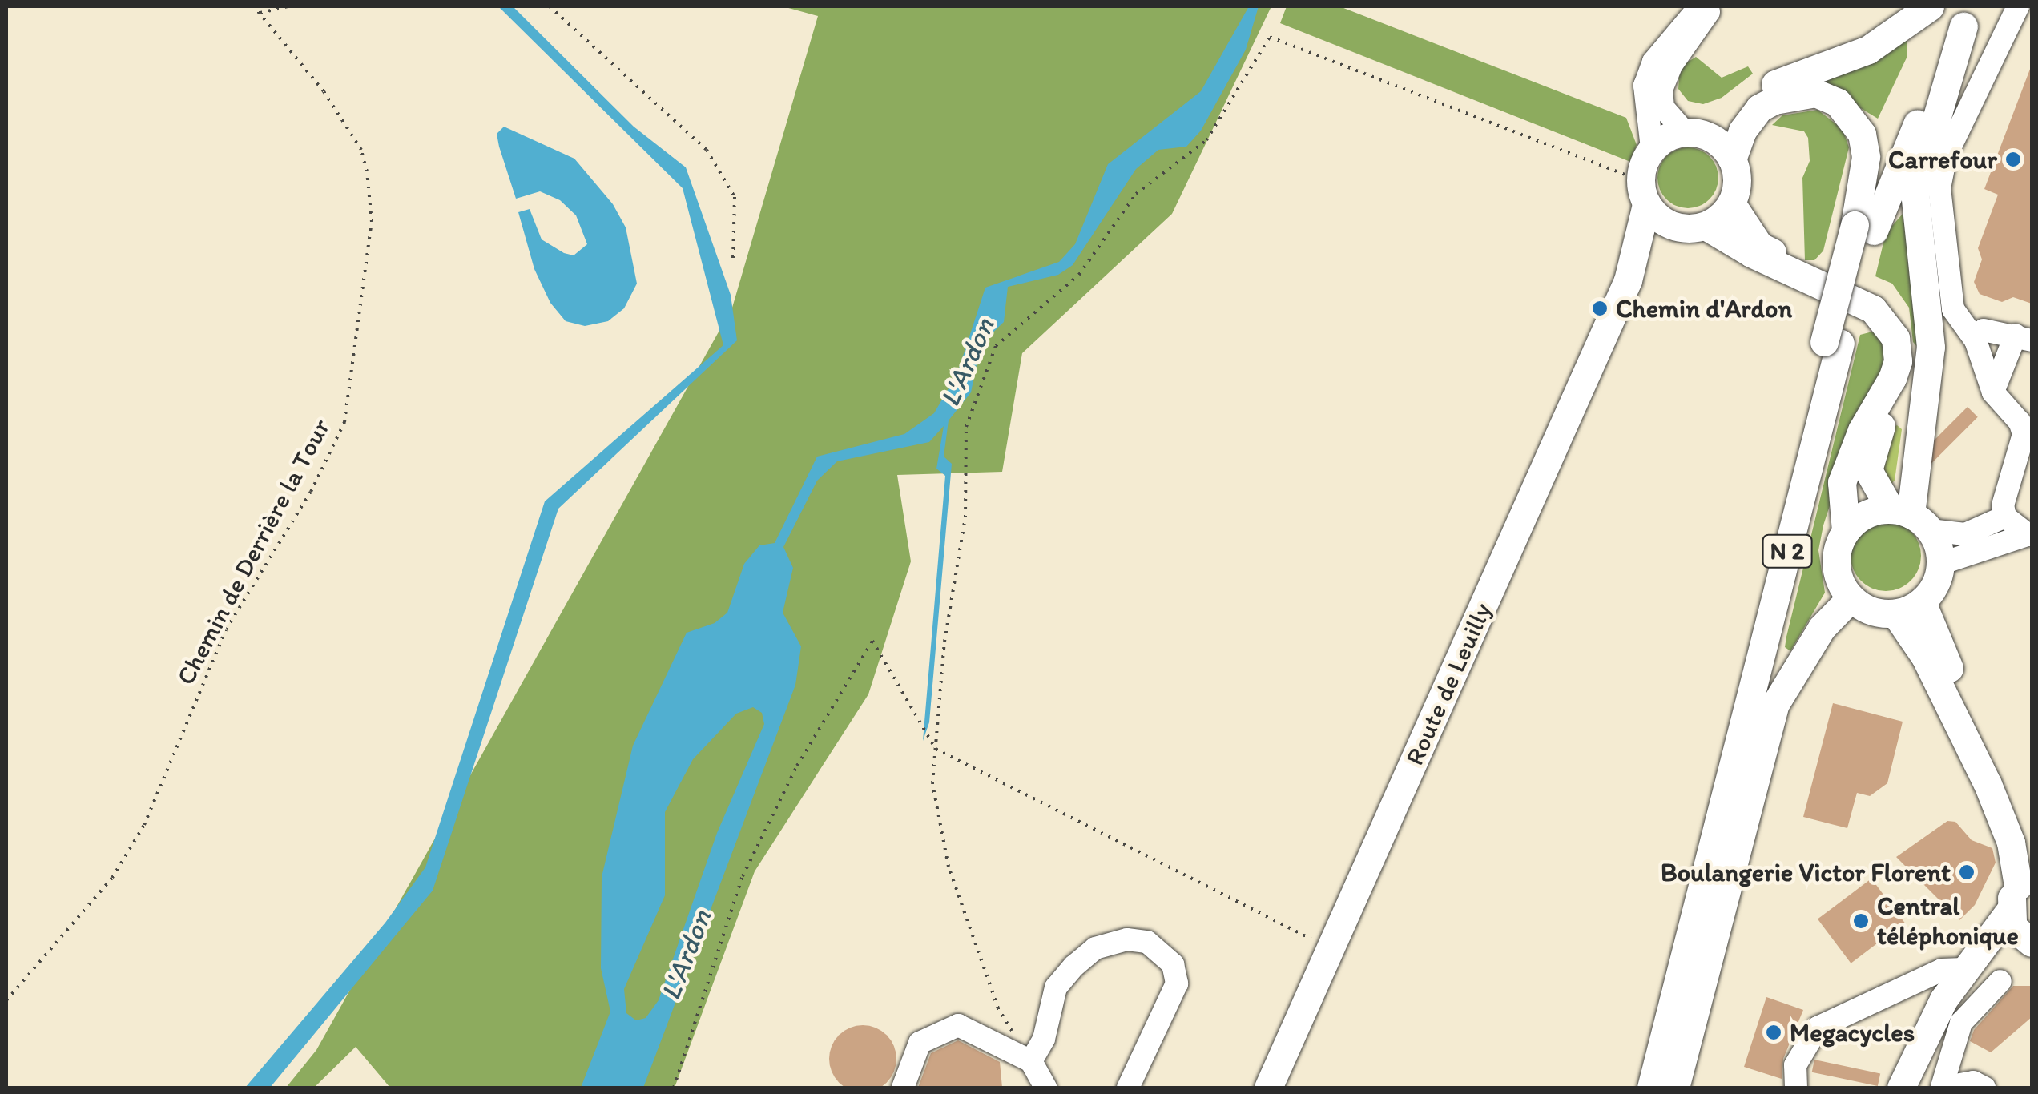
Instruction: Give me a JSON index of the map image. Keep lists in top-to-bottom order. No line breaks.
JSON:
{"streets":{"main road":["N 2","Route de Leuilly"],"path":["Chemin de Derrière la Tour"]},"water":["L'Ardon"],"places":["Carrefour","Chemin d'Ardon","Boulangerie Victor Florent","Central téléphonique","Megacycles"]}
